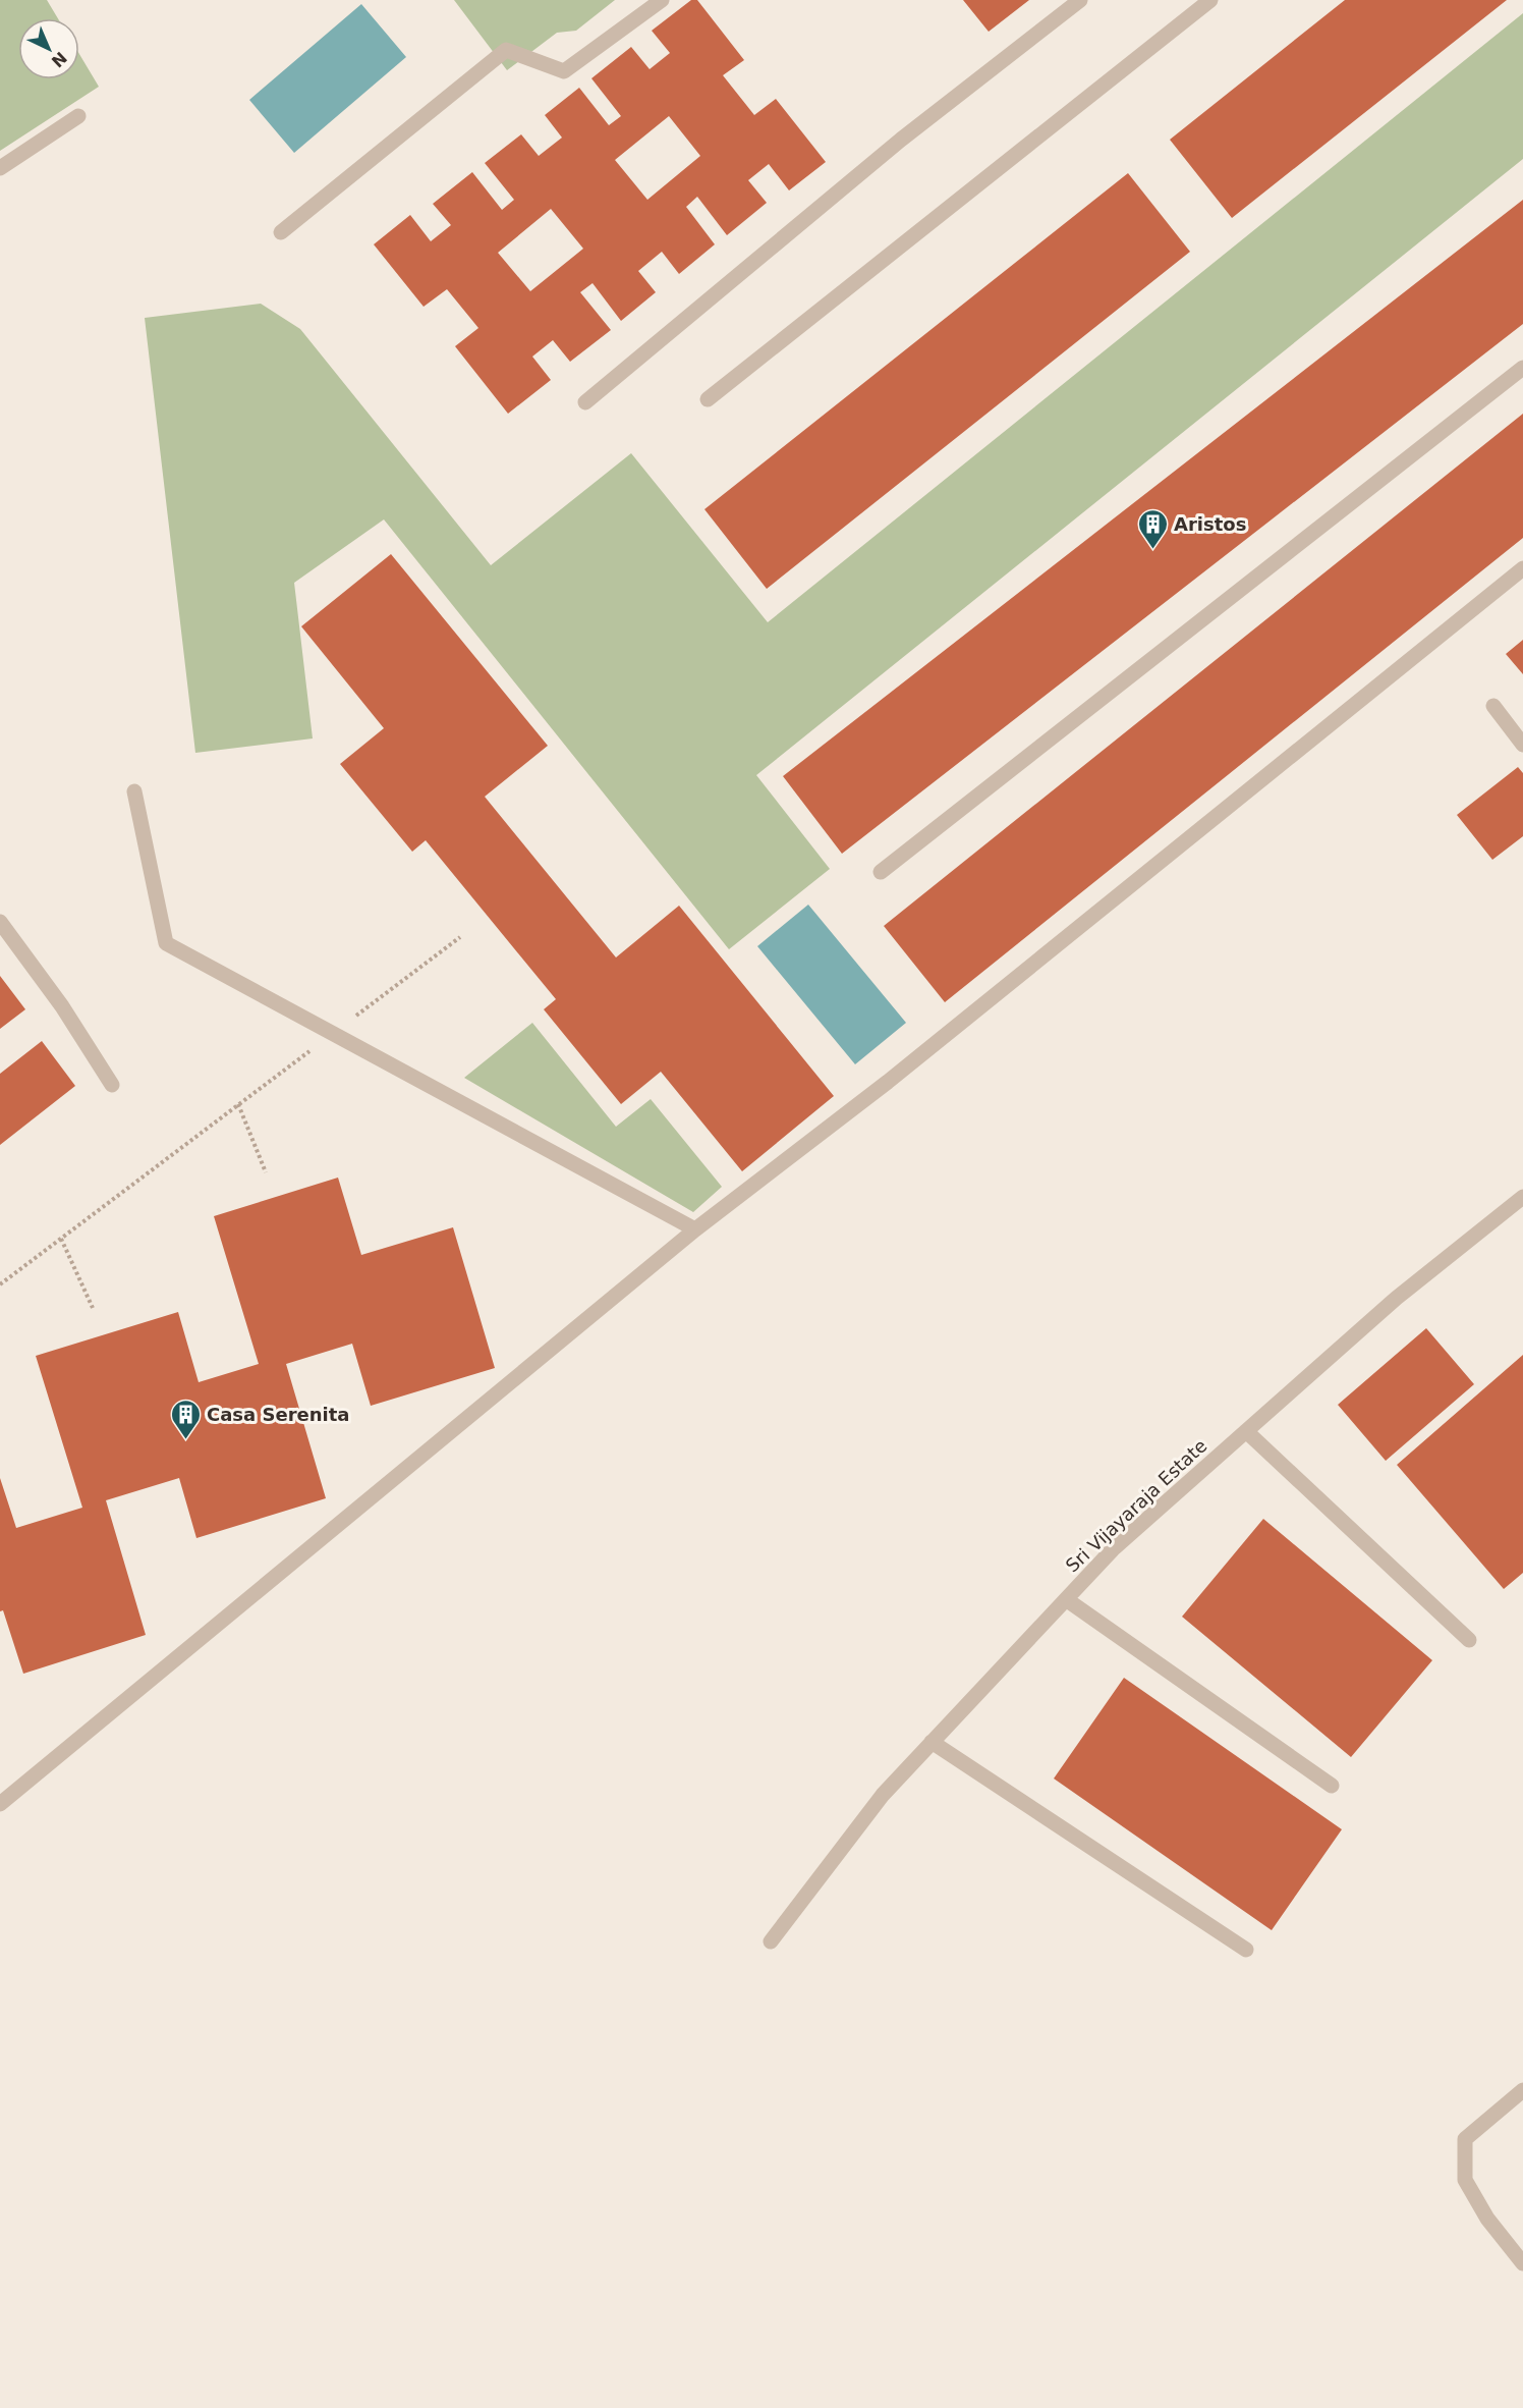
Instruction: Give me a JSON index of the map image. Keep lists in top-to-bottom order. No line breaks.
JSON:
{"streets":{"street":["Sri Vijayaraja Estate"]},"places":{"building":["Aristos","Casa Serenita"]},"north":"bottom right"}
